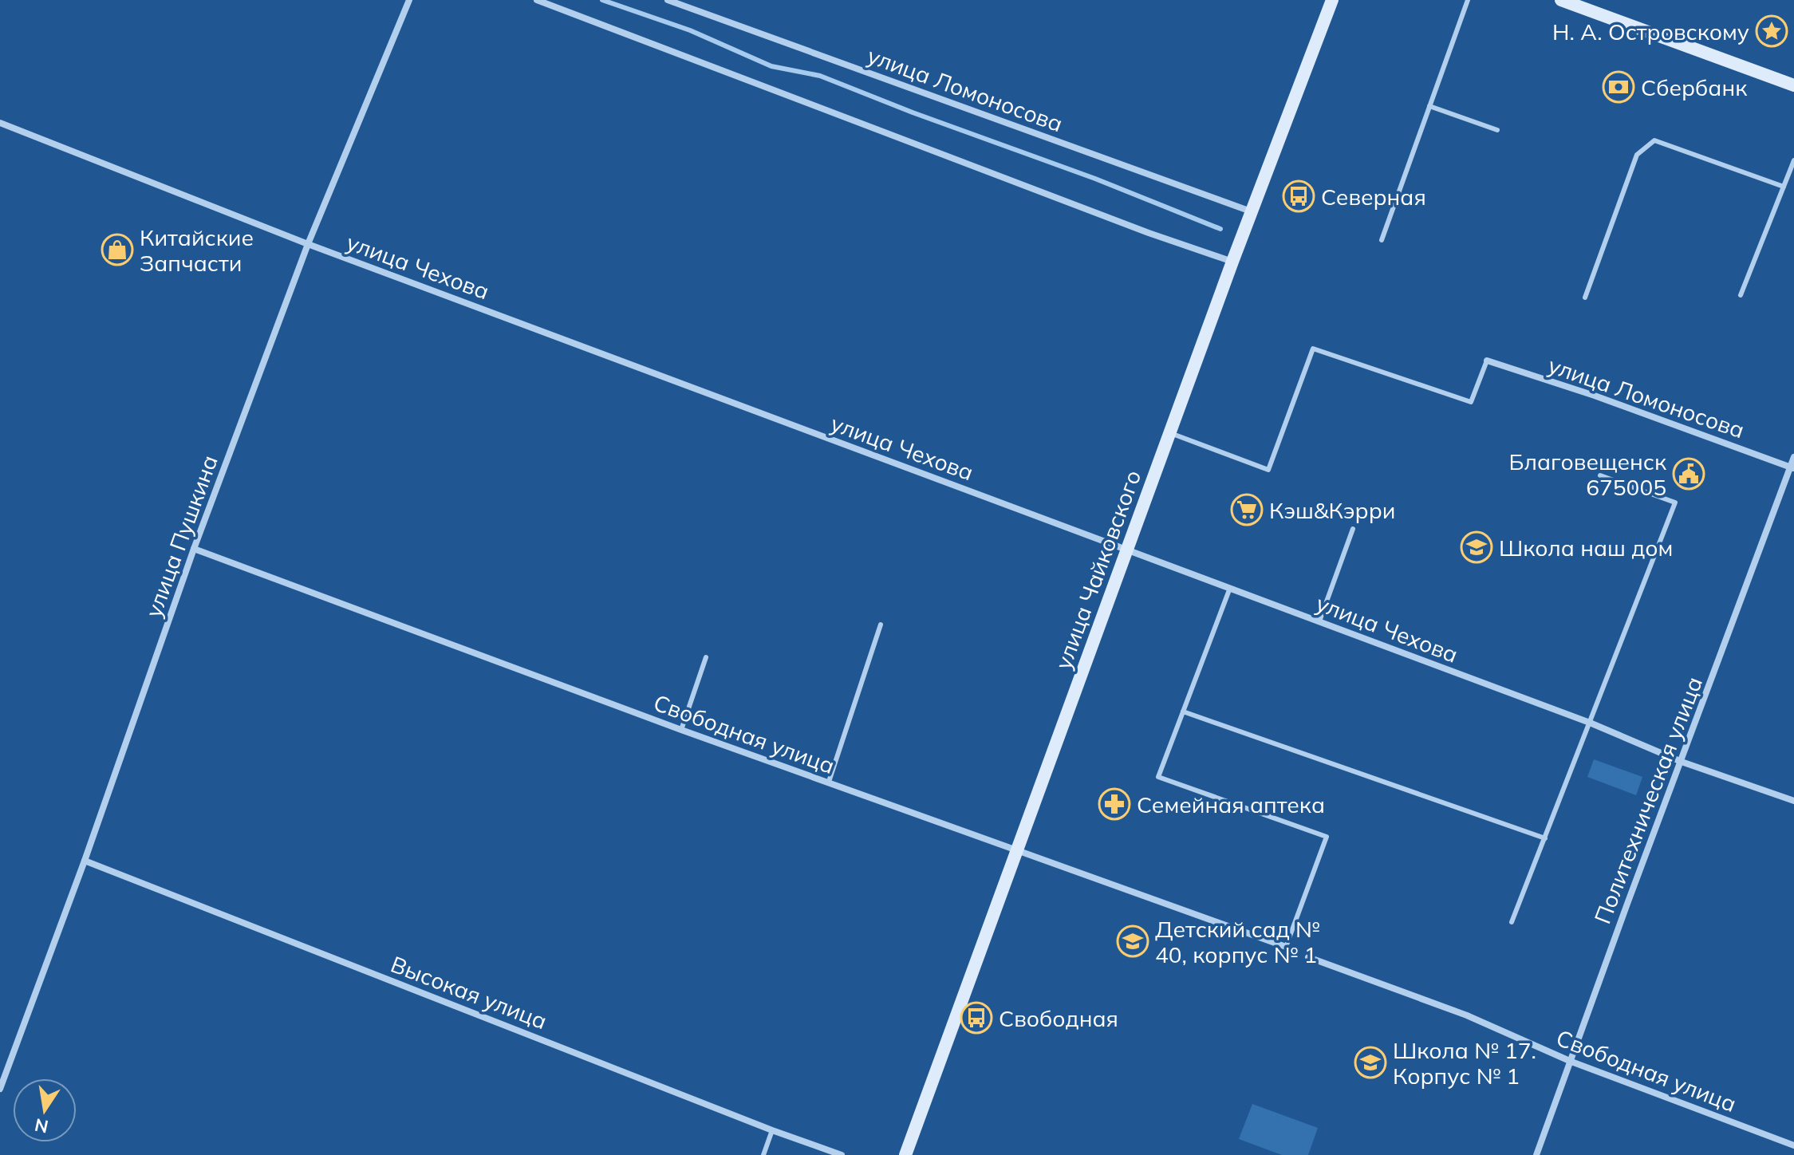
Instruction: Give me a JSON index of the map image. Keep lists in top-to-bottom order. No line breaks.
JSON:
{"streets":{"main road":["улица Чайковского"],"street":["улица Ломоносова","улица Чехова","улица Пушкина","Свободная улица","Политехническая улица","Высокая улица"]},"crossings":[["улица Ломоносова","улица Чайковского"],["улица Ломоносова","Политехническая улица"],["улица Чехова","улица Пушкина"],["улица Чехова","улица Чайковского"],["улица Чехова","Политехническая улица"],["улица Пушкина","Свободная улица"],["улица Пушкина","Высокая улица"],["улица Чайковского","Свободная улица"],["Свободная улица","Политехническая улица"]],"places":{"place":["Н. А. Островскому"],"bank":["Сбербанк"],"bus stop":["Северная","Свободная"],"shop":["Китайские Запчасти"],"public building":["Благовещенск 675005"],"supermarket":["Кэш&Кэрри"],"school or university":["Школа наш дом","Детский сад № 40, корпус № 1","Школа № 17. Корпус № 1"],"pharmacy":["Семейная аптека"]},"north":"bottom"}
